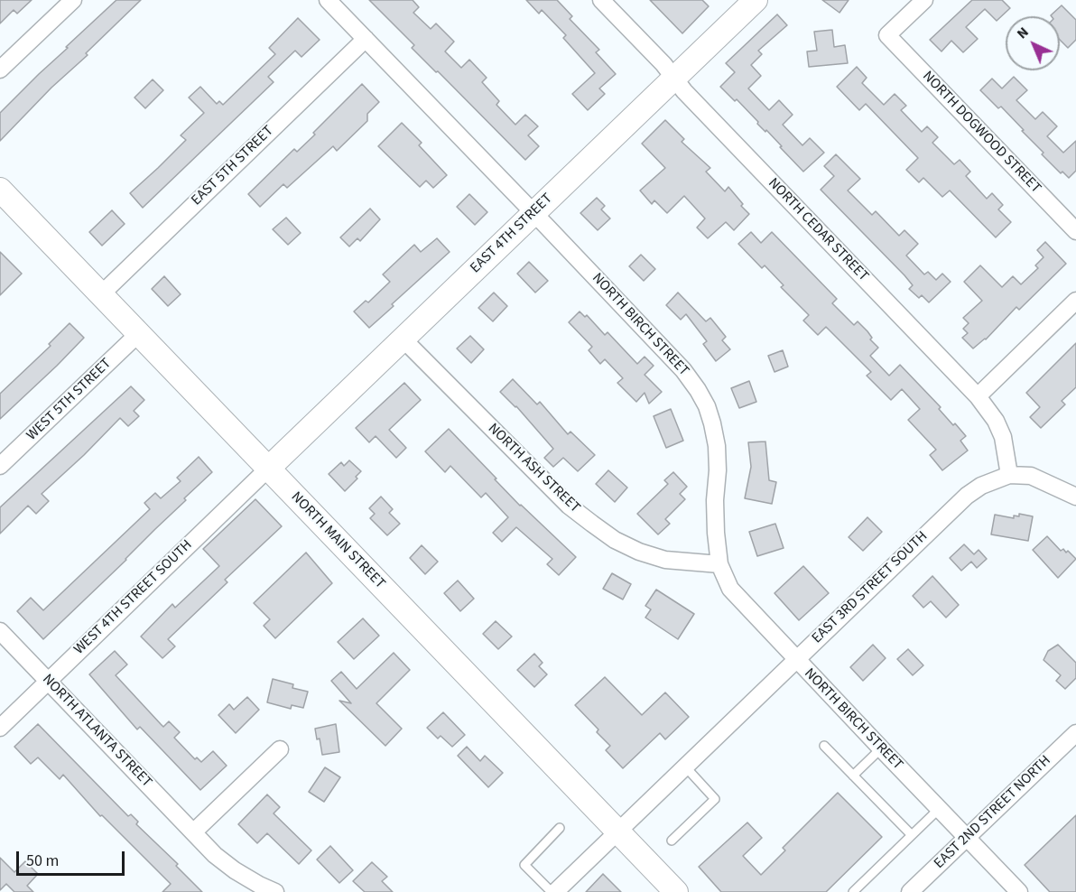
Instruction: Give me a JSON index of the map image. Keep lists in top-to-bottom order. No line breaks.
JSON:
{"streets":{"main road":["EAST 4TH STREET","NORTH MAIN STREET"],"street":["NORTH DOGWOOD STREET","EAST 5TH STREET","NORTH CEDAR STREET","NORTH BIRCH STREET","WEST 5TH STREET","NORTH ASH STREET","EAST 3RD STREET SOUTH","WEST 4TH STREET SOUTH","NORTH ATLANTA STREET","EAST 2ND STREET NORTH"]},"crossings":[["EAST 5TH STREET","NORTH BIRCH STREET"],["EAST 5TH STREET","NORTH MAIN STREET"],["NORTH CEDAR STREET","EAST 4TH STREET"],["NORTH CEDAR STREET","EAST 3RD STREET SOUTH"],["EAST 4TH STREET","NORTH BIRCH STREET"],["EAST 4TH STREET","NORTH ASH STREET"],["EAST 4TH STREET","NORTH MAIN STREET"],["EAST 4TH STREET","WEST 4TH STREET SOUTH"],["NORTH BIRCH STREET","NORTH ASH STREET"],["NORTH BIRCH STREET","EAST 3RD STREET SOUTH"],["NORTH BIRCH STREET","EAST 2ND STREET NORTH"],["WEST 5TH STREET","NORTH MAIN STREET"],["NORTH MAIN STREET","EAST 3RD STREET SOUTH"],["NORTH MAIN STREET","WEST 4TH STREET SOUTH"],["WEST 4TH STREET SOUTH","NORTH ATLANTA STREET"]],"scale_bar":"50 m","north":"top left"}
